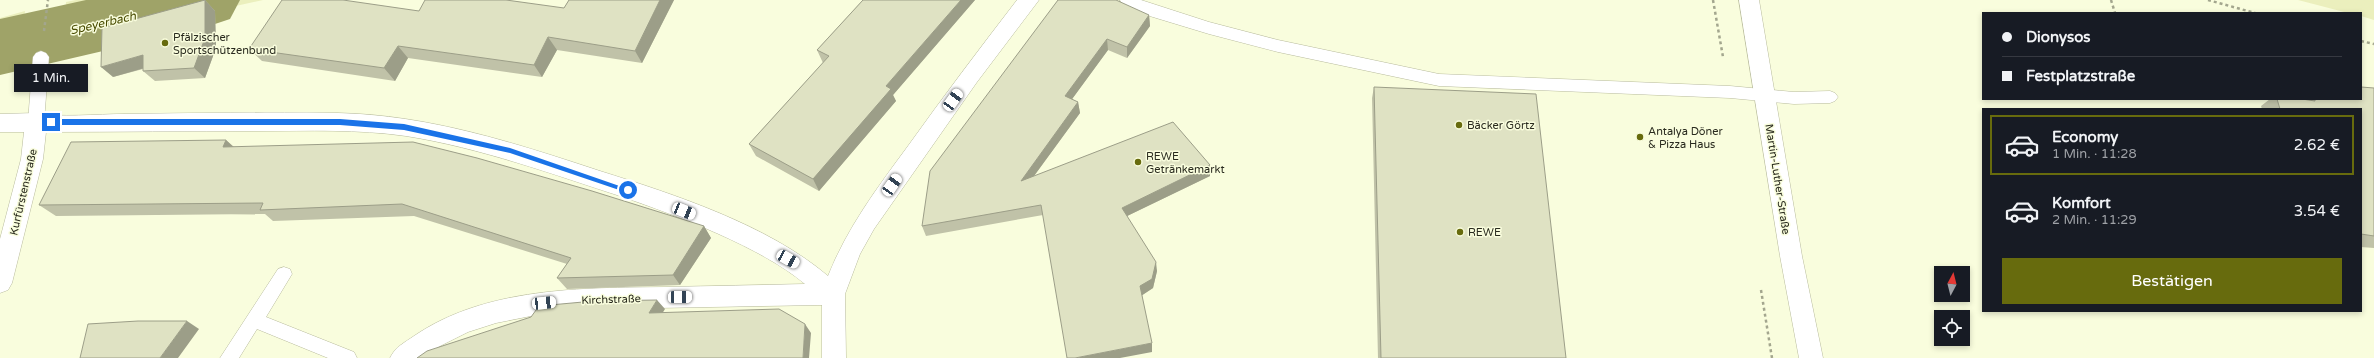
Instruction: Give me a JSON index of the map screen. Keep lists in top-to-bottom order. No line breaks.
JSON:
{"streets":{"street":["Martin-Luther-Straße","Kurfürstenstraße","Kirchstraße"]},"water":["Speyerbach"],"places":["Pfälzischer Sportschützenbund","Bäcker Görtz","Antalya Döner & Pizza Haus","REWE Getränkemarkt","REWE"],"north":"top","page":{"banner":["Dionysos","Festplatzstraße"],"bubble":"1 Min.","list":[{"name":"Economy","note":"1 Min. · 11:28","value":"2.62 €"},{"name":"Komfort","note":"2 Min. · 11:29","value":"3.54 €"}],"buttons":"Bestätigen"}}
